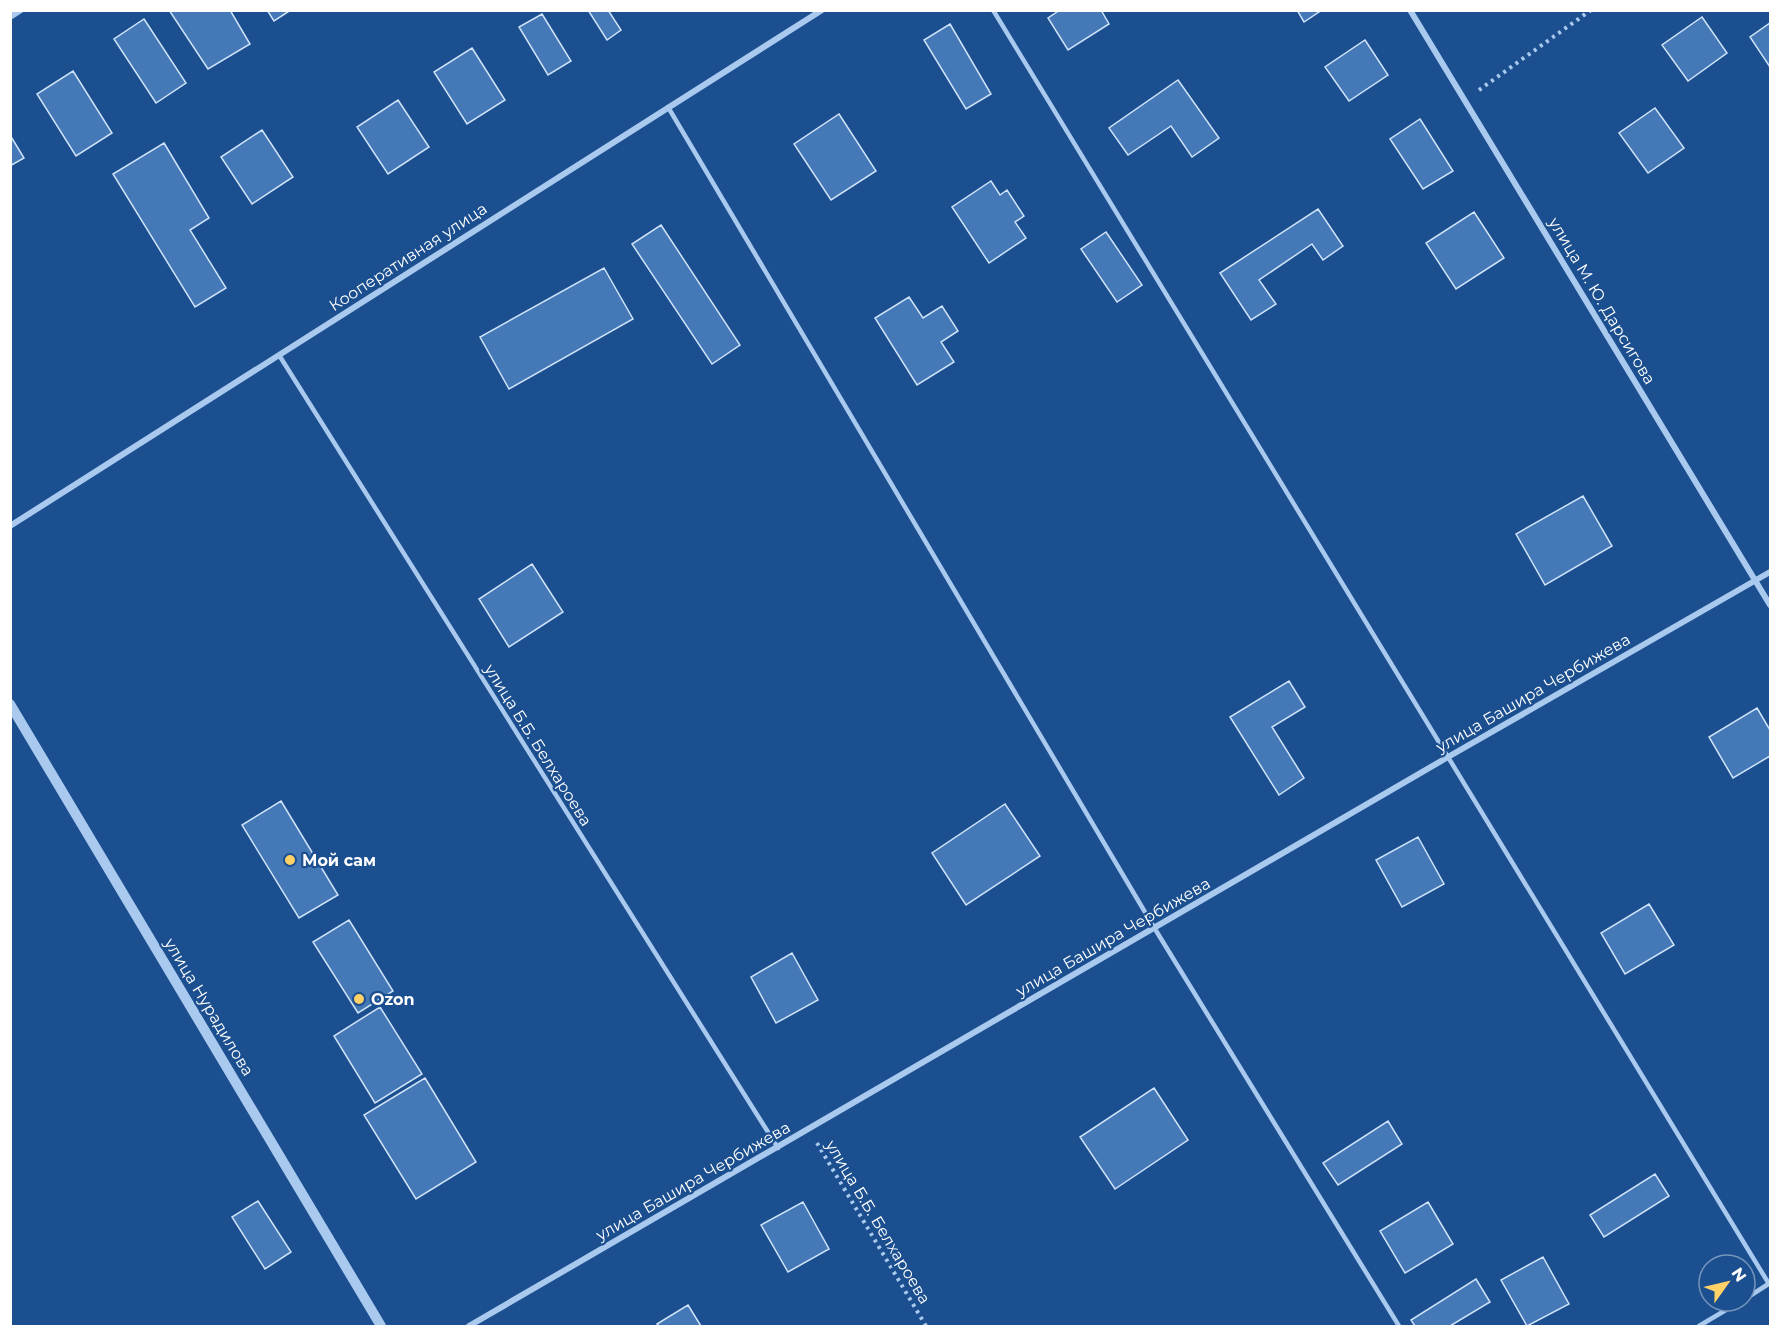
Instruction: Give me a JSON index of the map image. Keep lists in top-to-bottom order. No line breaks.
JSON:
{"streets":{"street":["Кооперативная улица","улица М. Ю. Дарсигова","улица Башира Чербижева","улица Нурадилова"],"lane":["улица Б.Б. Белхароева"]},"crossings":[["Кооперативная улица","улица Б.Б. Белхароева"],["улица М. Ю. Дарсигова","улица Башира Чербижева"],["улица Башира Чербижева","улица Б.Б. Белхароева"]],"places":["Мой сам","Ozon"],"north":"top right"}
